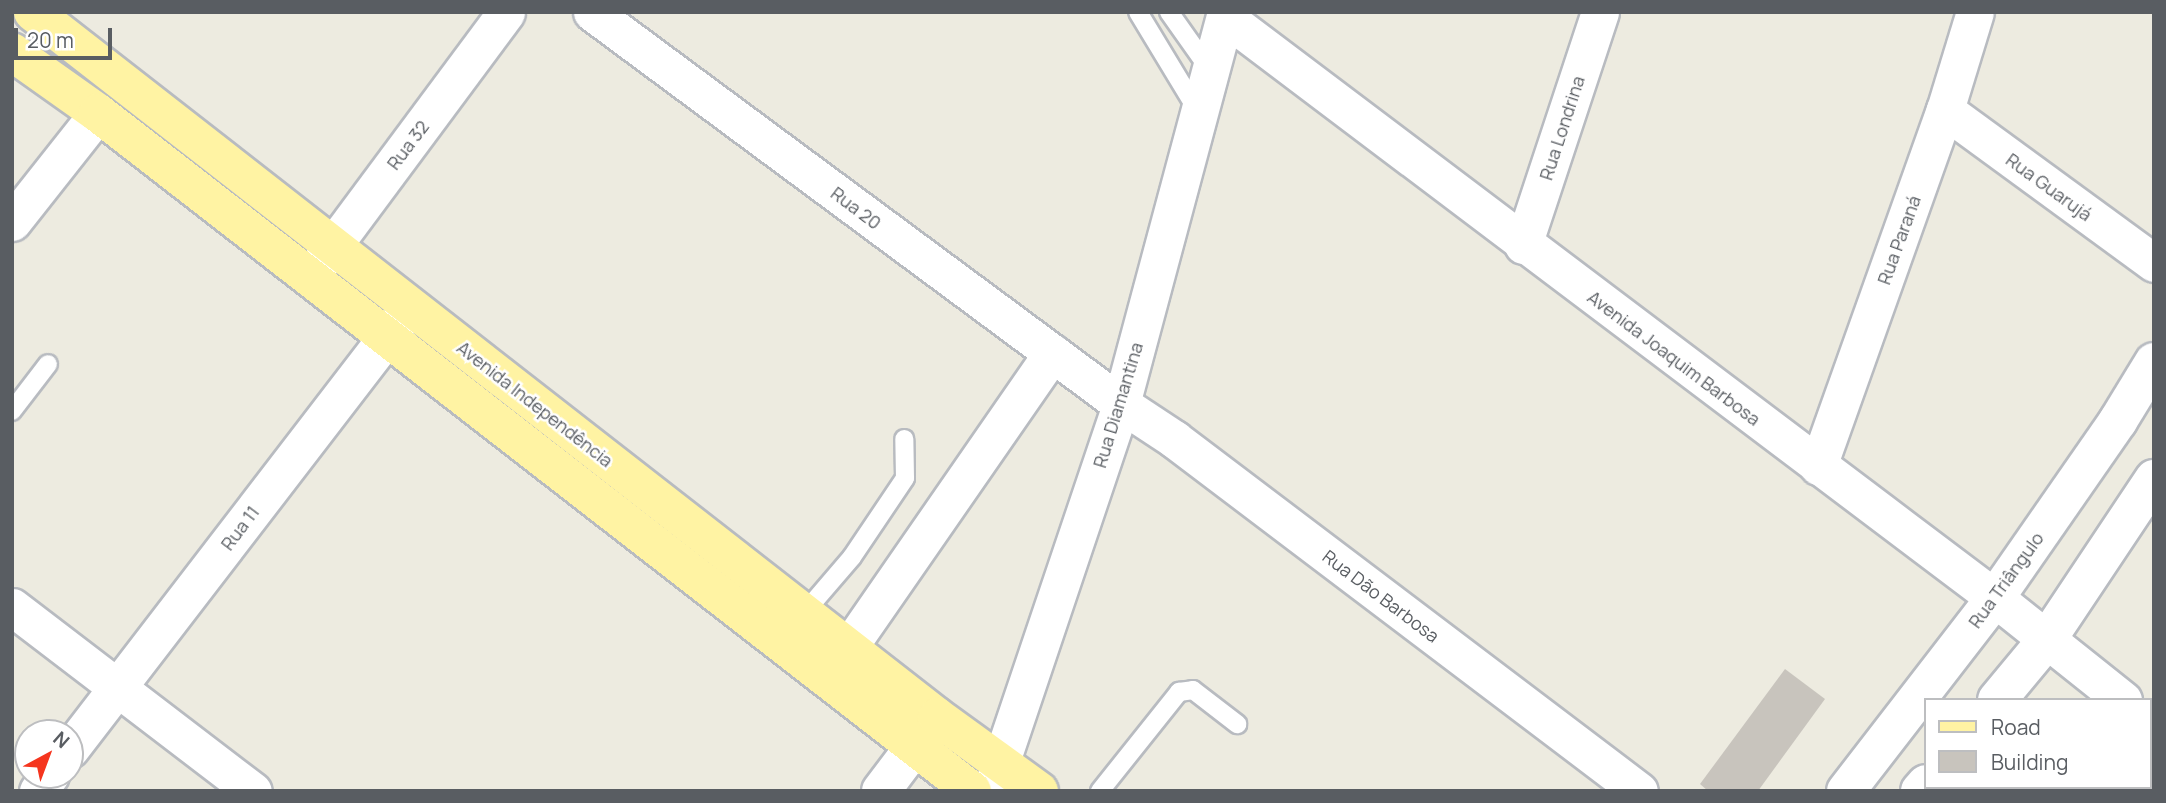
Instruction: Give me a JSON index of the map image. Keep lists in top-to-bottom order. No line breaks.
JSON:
{"streets":{"main road":["Avenida Independência","Rua Triângulo"],"street":["Rua Londrina","Rua 32","Rua Guarujá","Rua 20","Rua Paraná","Avenida Joaquim Barbosa","Rua Diamantina","Rua 11","Rua Dão Barbosa"]},"crossings":[["Rua Londrina","Avenida Joaquim Barbosa"],["Rua 32","Avenida Independência"],["Rua Guarujá","Rua Paraná"],["Rua 20","Rua Diamantina"],["Rua 20","Rua Dão Barbosa"],["Rua Paraná","Avenida Joaquim Barbosa"],["Avenida Joaquim Barbosa","Rua Diamantina"],["Avenida Joaquim Barbosa","Rua Triângulo"],["Avenida Independência","Rua Diamantina"],["Avenida Independência","Rua 11"],["Rua Diamantina","Rua Dão Barbosa"]],"legend":["Road","Building"],"scale_bar":"20 m","north":"top right"}
